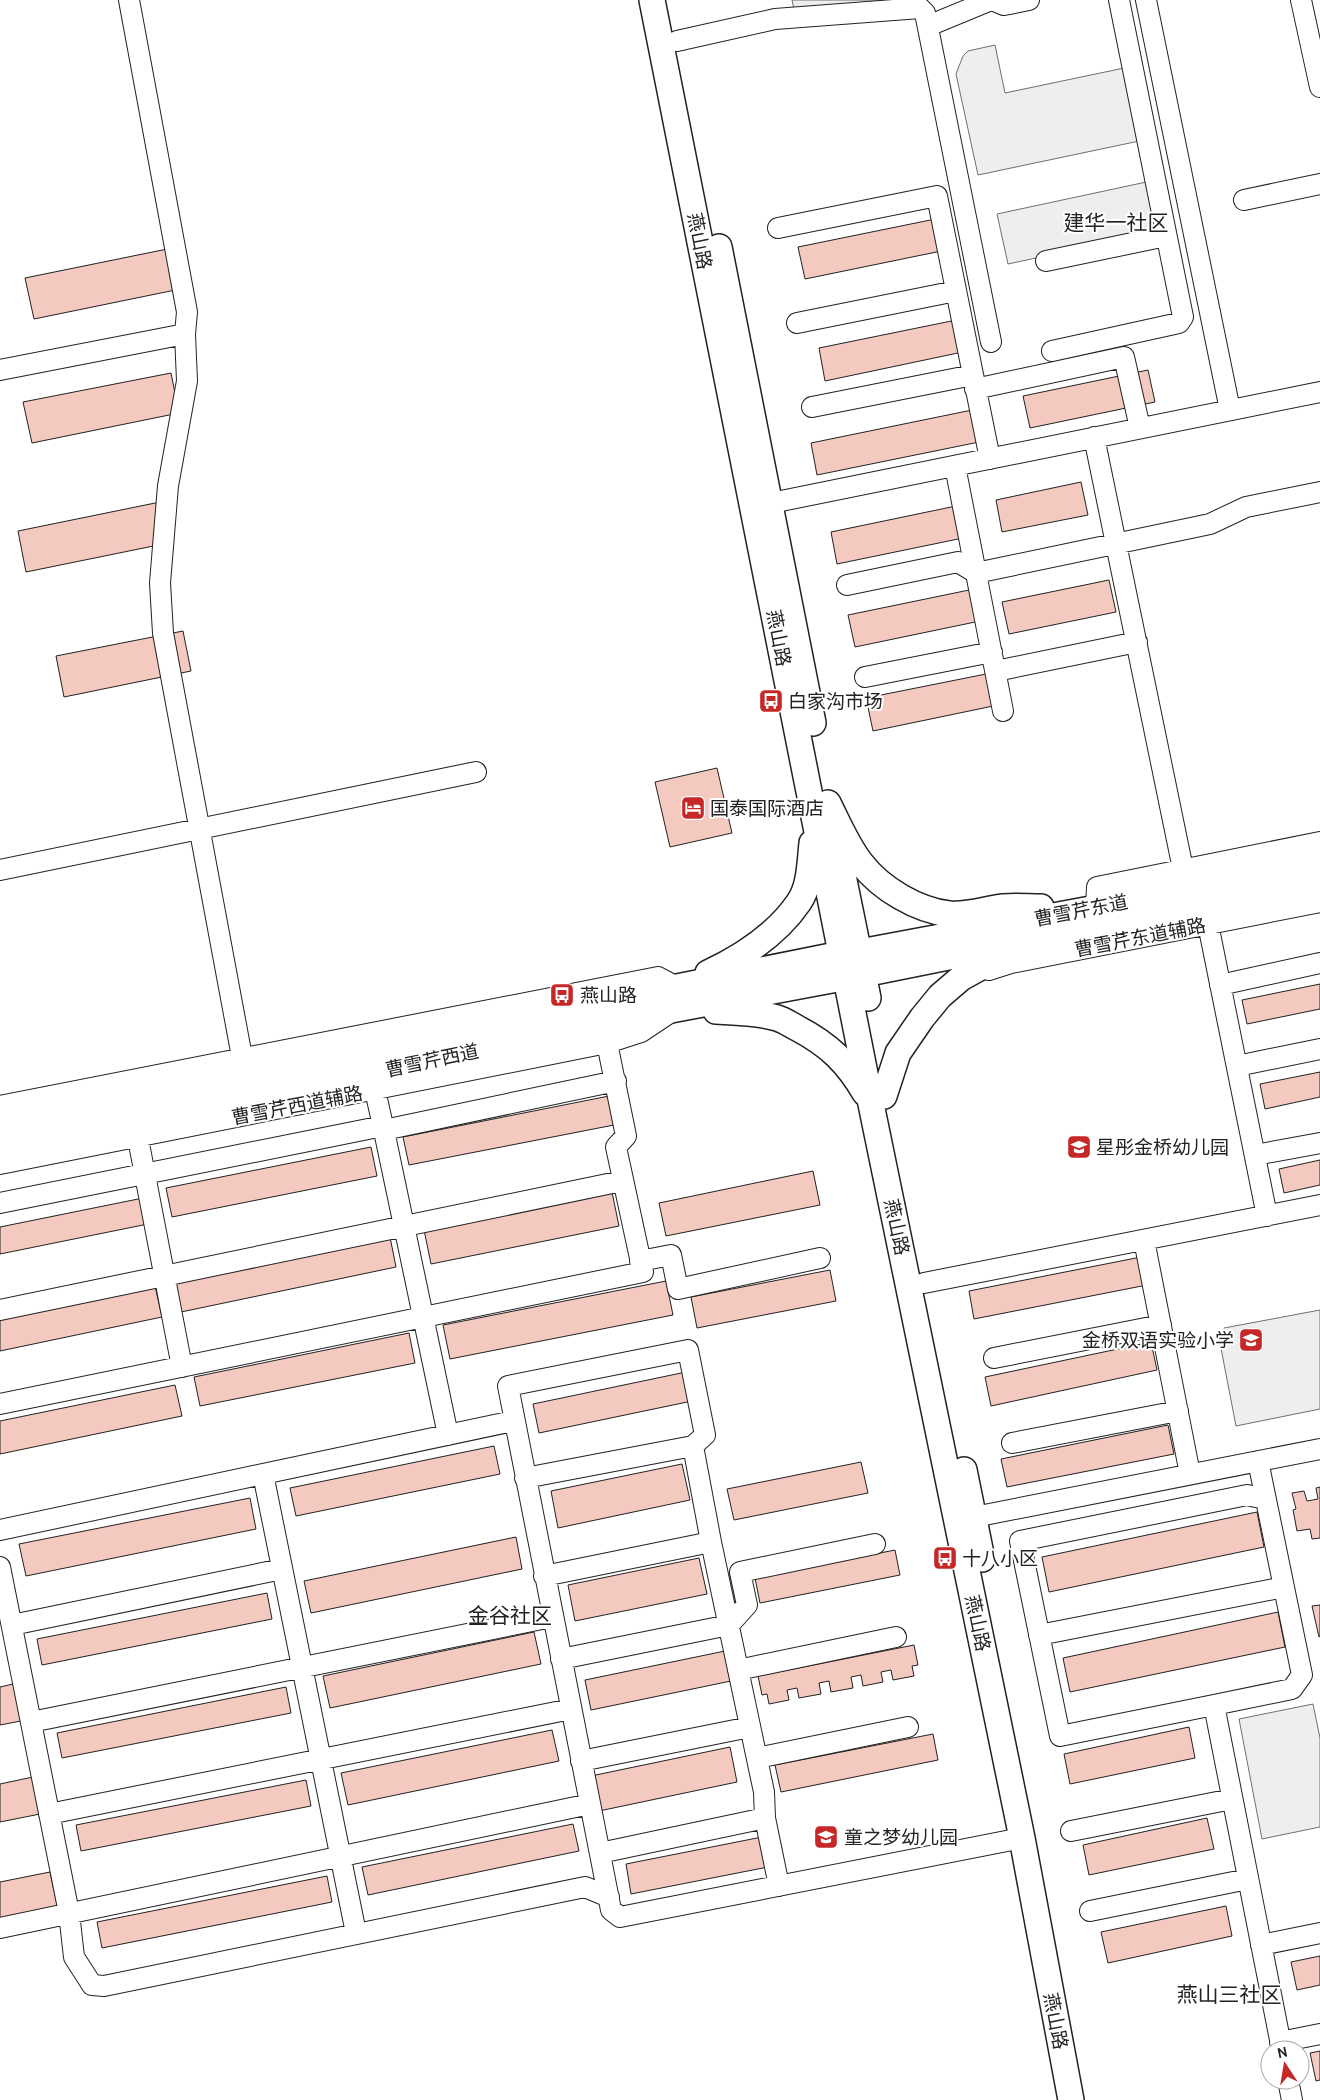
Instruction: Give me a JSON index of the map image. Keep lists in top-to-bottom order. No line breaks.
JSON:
{"streets":{"main road":["燕山路","曹雪芹东道","曹雪芹西道"],"street":["曹雪芹东道辅路","曹雪芹西道辅路"]},"crossings":[["燕山路","曹雪芹东道"],["燕山路","曹雪芹西道"],["曹雪芹东道","曹雪芹西道"],["曹雪芹西道","曹雪芹西道辅路"]],"districts":["建华一社区","金谷社区","燕山三社区"],"places":{"bus stop":["白家沟市场","燕山路","十八小区"],"hotel":["国泰国际酒店"],"school or university":["星彤金桥幼儿园","金桥双语实验小学","童之梦幼儿园"]},"north":"top"}
